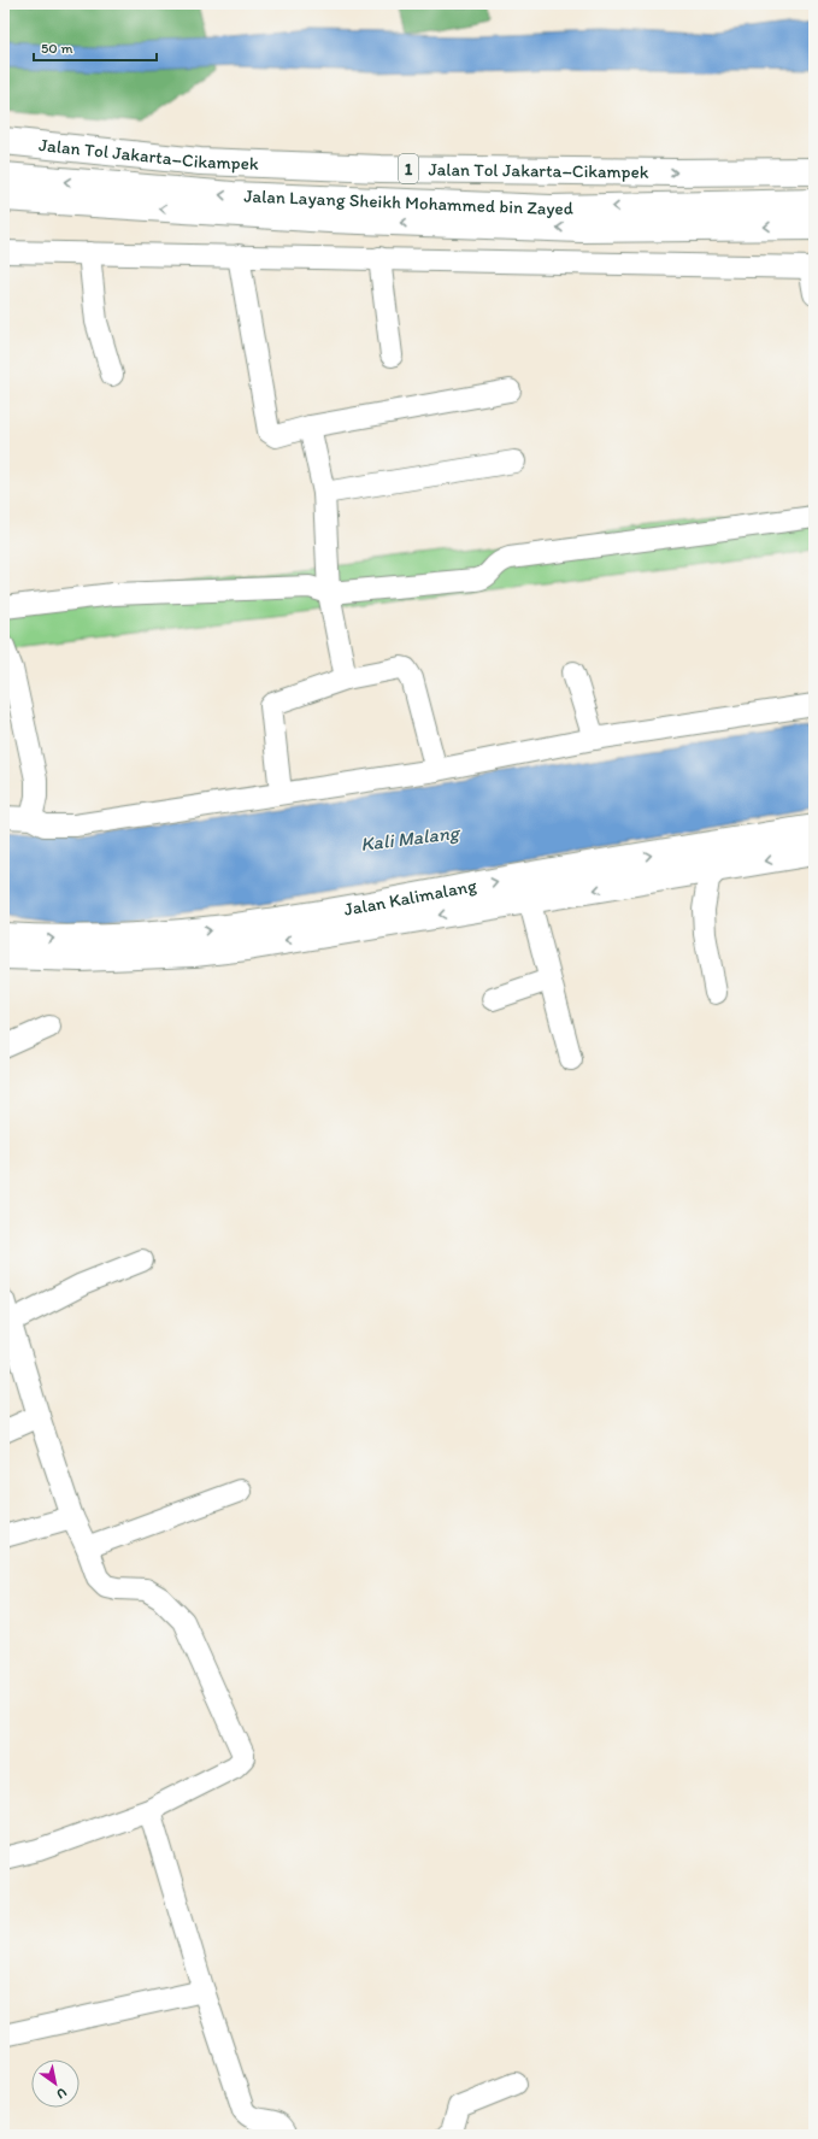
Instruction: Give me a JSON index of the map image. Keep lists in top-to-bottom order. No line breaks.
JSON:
{"streets":{"main road":["Jalan Tol Jakarta–Cikampek","1","Jalan Layang Sheikh Mohammed bin Zayed","Jalan Kalimalang"]},"water":["Kali Malang"],"scale_bar":"50 m","north":"bottom right"}
